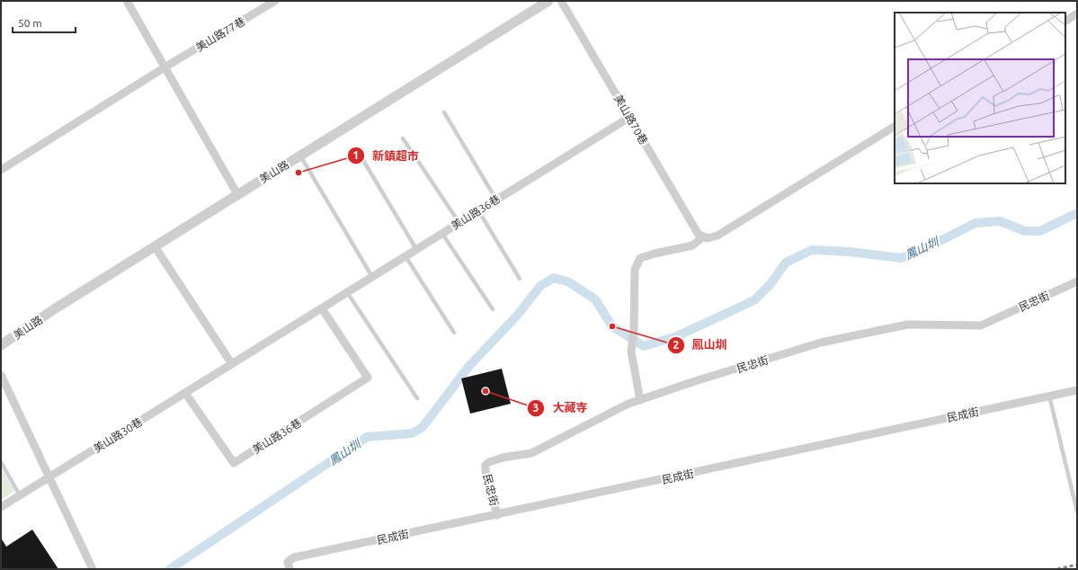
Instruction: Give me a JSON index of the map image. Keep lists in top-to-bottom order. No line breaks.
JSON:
{"streets":{"street":["美山路77巷","美山路70巷","美山路","美山路36巷","民忠街","民成街","美山路30巷"]},"crossings":[["美山路70巷","美山路36巷"],["美山路36巷","美山路30巷"],["民忠街","民成街"]],"water":["鳳山圳"],"places":["新鎮超市","鳳山圳","大藏寺"],"scale_bar":"50 m"}
